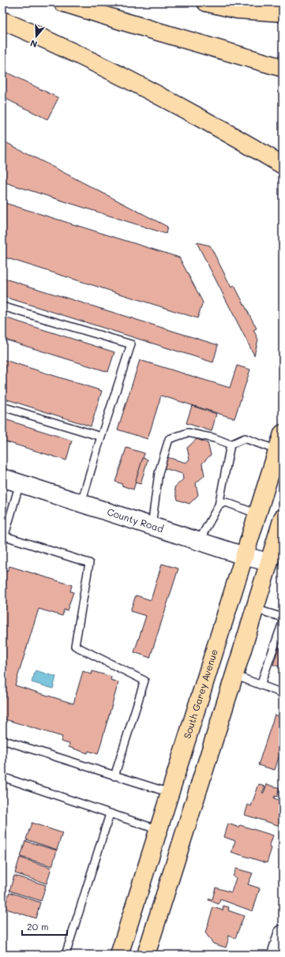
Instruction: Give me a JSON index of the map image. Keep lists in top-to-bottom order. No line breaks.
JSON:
{"streets":{"main road":["South Garey Avenue"],"street":["County Road"]},"crossings":[["County Road","South Garey Avenue"]],"scale_bar":"20 m","north":"bottom"}
